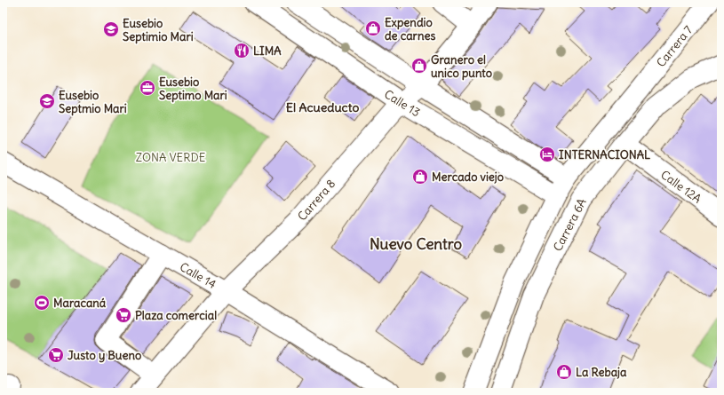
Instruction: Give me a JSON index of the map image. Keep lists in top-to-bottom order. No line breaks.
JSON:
{"streets":{"street":["Carrera 7","Calle 13","Calle 12A","Carrera 8","Carrera 6A","Calle 14"]},"crossings":[["Carrera 7","Carrera 6A"],["Calle 13","Carrera 8"],["Calle 13","Carrera 6A"],["Calle 12A","Carrera 6A"],["Carrera 8","Calle 14"]],"districts":["El Acueducto","Nuevo Centro"],"parks":["ZONA VERDE"],"places":{"shop":["Expendio de carnes","Granero el unico punto","Mercado viejo","La Rebaja"],"school or university":["Eusebio Septimio Mari","Eusebio Septmio Mari"],"restaurant":["LIMA"],"office":["Eusebio Septimo Mari"],"hotel":["INTERNACIONAL"],"sports":["Maracaná"],"supermarket":["Plaza comercial","Justo y Bueno"]}}
